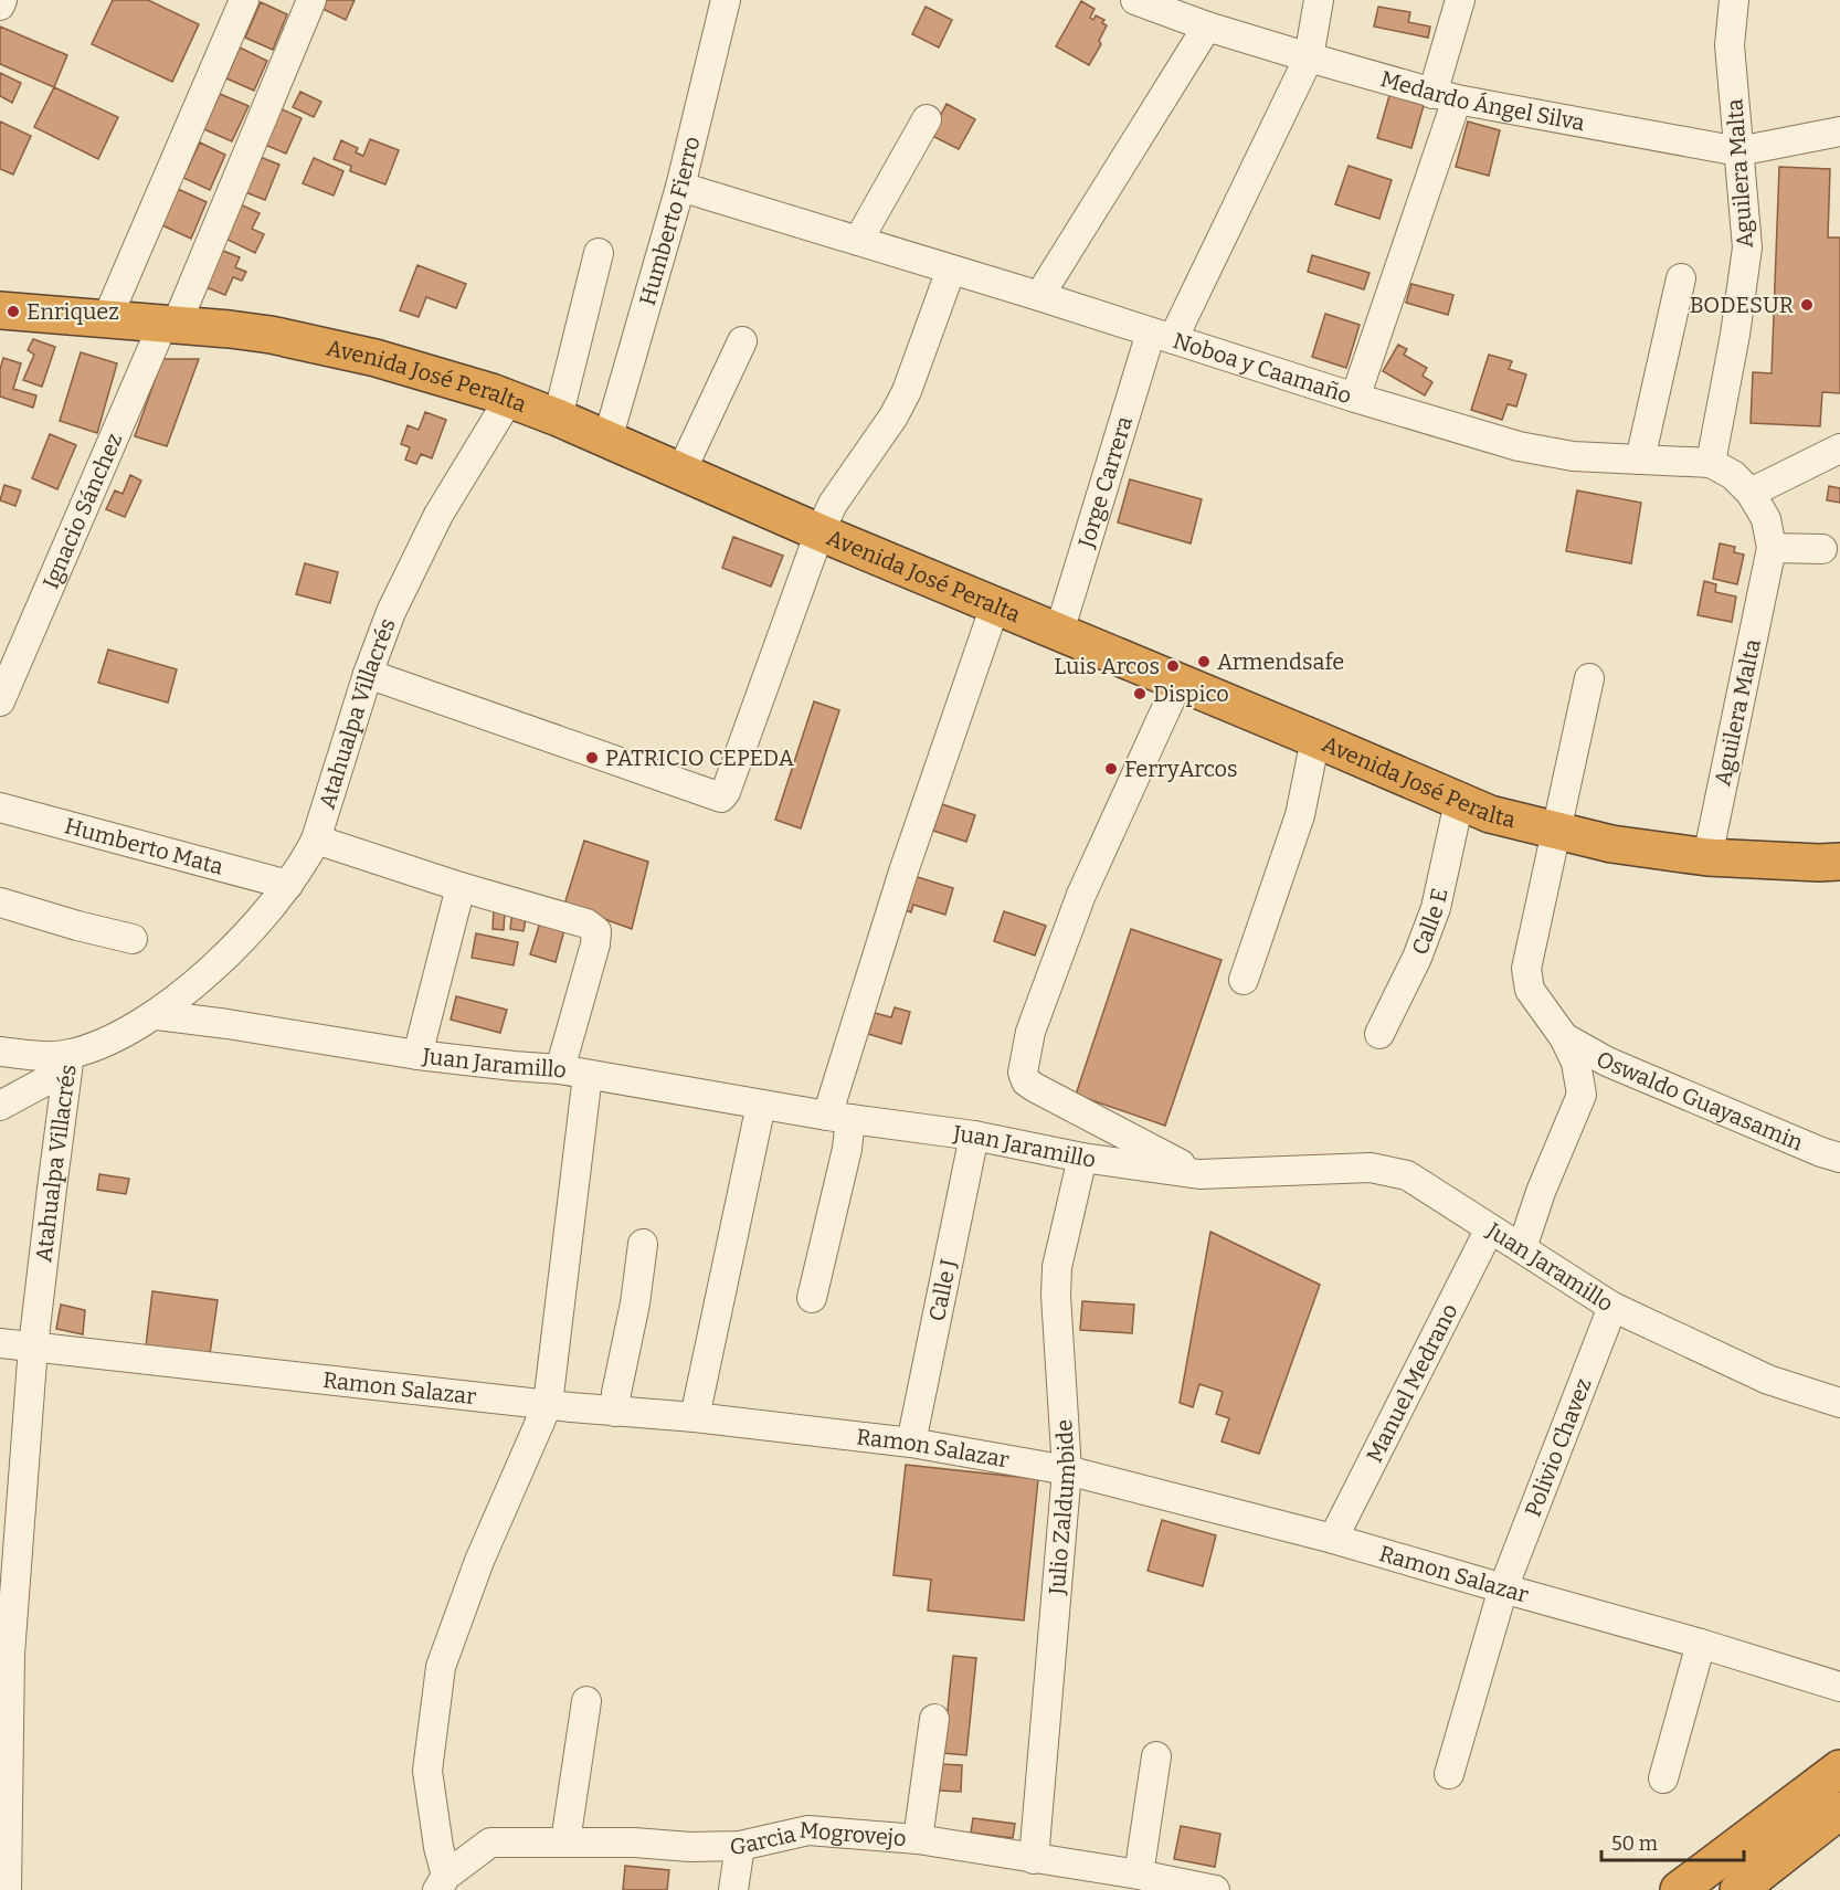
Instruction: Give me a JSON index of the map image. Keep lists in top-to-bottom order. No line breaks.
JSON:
{"streets":{"highway":["Avenida José Peralta"],"street":["Medardo Ángel Silva","Aguilera Malta","Humberto Fierro","Noboa y Caamaño","Jorge Carrera","Ignacio Sánchez","Atahualpa Villacrés","Humberto Mata","Calle E","Juan Jaramillo","Oswaldo Guayasamin","Calle J","Manuel Medrano","Ramon Salazar","Polivio Chavez","Julio Zaldumbide","Garcia Mogrovejo"]},"crossings":[["Medardo Ángel Silva","Aguilera Malta"],["Medardo Ángel Silva","Jorge Carrera"],["Aguilera Malta","Noboa y Caamaño"],["Aguilera Malta","Avenida José Peralta"],["Humberto Fierro","Noboa y Caamaño"],["Humberto Fierro","Avenida José Peralta"],["Noboa y Caamaño","Jorge Carrera"],["Avenida José Peralta","Jorge Carrera"],["Avenida José Peralta","Ignacio Sánchez"],["Avenida José Peralta","Atahualpa Villacrés"],["Avenida José Peralta","Calle E"],["Atahualpa Villacrés","Humberto Mata"],["Atahualpa Villacrés","Juan Jaramillo"],["Atahualpa Villacrés","Ramon Salazar"],["Juan Jaramillo","Calle J"],["Juan Jaramillo","Manuel Medrano"],["Juan Jaramillo","Polivio Chavez"],["Juan Jaramillo","Julio Zaldumbide"],["Calle J","Ramon Salazar"],["Manuel Medrano","Ramon Salazar"],["Ramon Salazar","Polivio Chavez"],["Ramon Salazar","Julio Zaldumbide"],["Julio Zaldumbide","Garcia Mogrovejo"]],"places":["BODESUR","Enriquez","Armendsafe","Luis Arcos","Dispico","PATRICIO CEPEDA","FerryArcos"],"scale_bar":"50 m"}
